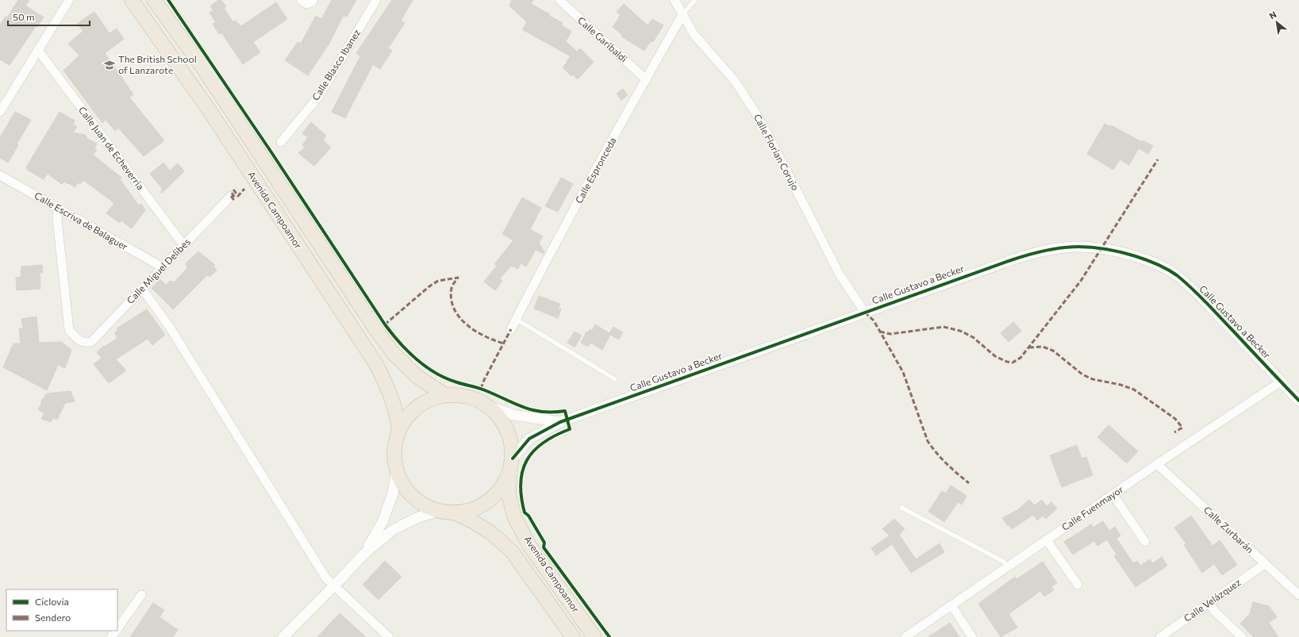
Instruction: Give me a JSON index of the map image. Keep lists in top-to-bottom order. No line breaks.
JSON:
{"streets":{"highway":["Avenida Campoamor"],"street":["Calle Garibaldi","Calle Blasco Ibanez","Calle Juan de Echeverria","Calle Florian Corujo","Calle Espronceda","Calle Escriva de Balaguer","Calle Miguel Delibes","Calle Gustavo a Becker","Calle Fuenmayor","Calle Zurbarán","Calle Velázquez"]},"crossings":[["Calle Garibaldi","Calle Espronceda"],["Calle Juan de Echeverria","Calle Miguel Delibes"],["Calle Florian Corujo","Calle Espronceda"],["Calle Florian Corujo","Calle Gustavo a Becker"],["Avenida Campoamor","Calle Gustavo a Becker"],["Calle Escriva de Balaguer","Calle Miguel Delibes"],["Calle Gustavo a Becker","Calle Fuenmayor"],["Calle Fuenmayor","Calle Zurbarán"],["Calle Zurbarán","Calle Velázquez"]],"places":{"school or university":["The British School of Lanzarote"]},"legend":["Ciclovía","Sendero"],"scale_bar":"50 m","north":"top left"}
